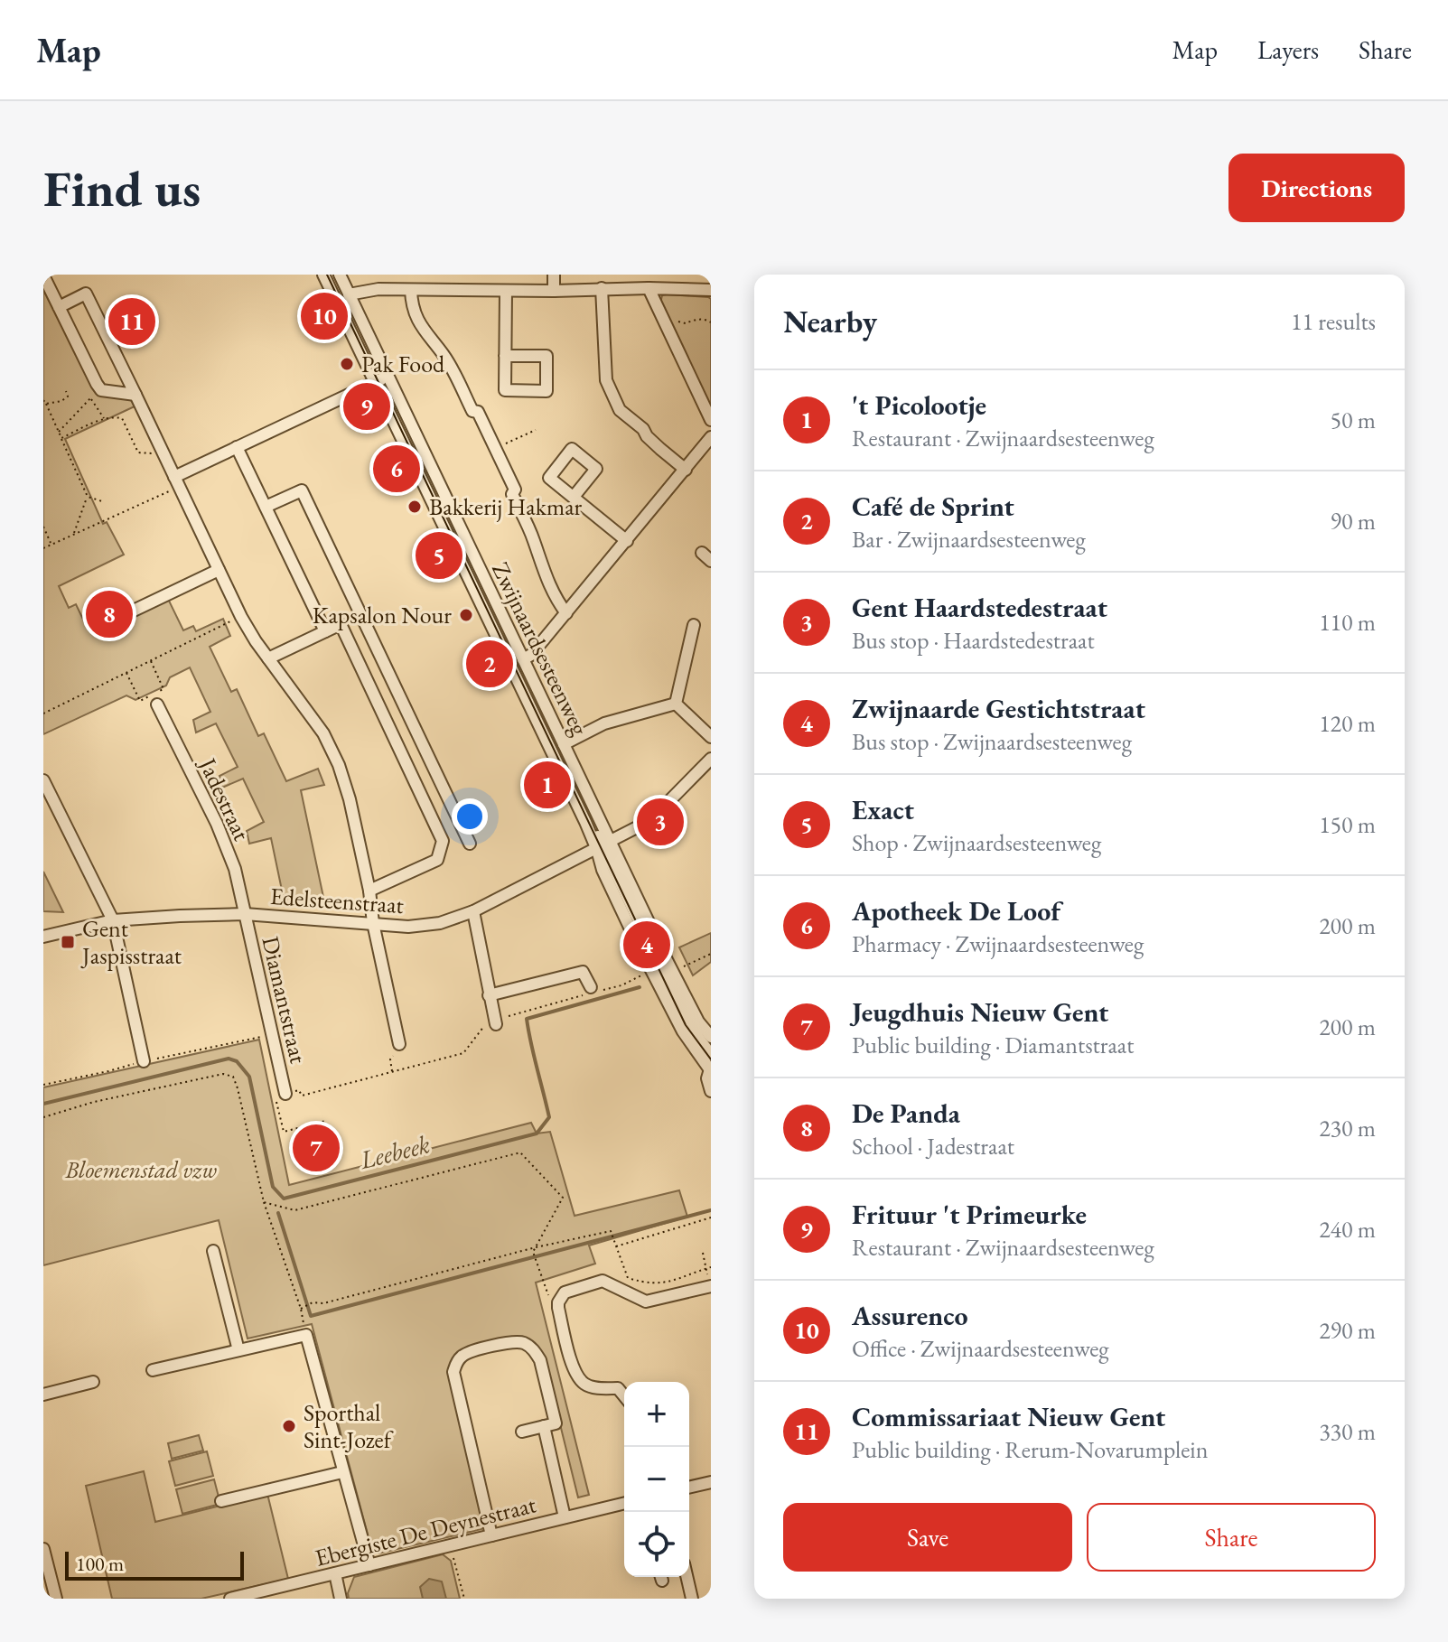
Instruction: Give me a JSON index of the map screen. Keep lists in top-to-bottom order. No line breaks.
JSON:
{"streets":{"street":["Zwijnaardsesteenweg","Jadestraat","Edelsteenstraat","Diamantstraat","Ebergiste De Deynestraat"]},"crossings":[["Zwijnaardsesteenweg","Edelsteenstraat"],["Jadestraat","Edelsteenstraat"],["Jadestraat","Diamantstraat"],["Edelsteenstraat","Diamantstraat"]],"water":["Leebeek"],"parks":["Bloemenstad vzw"],"places":{"other":["Pak Food","Bakkerij Hakmar","Kapsalon Nour","Sporthal Sint-Jozef"],"transit":["Gent Jaspisstraat"]},"scale_bar":"100 m","page":{"header":"Map","nav":["Map","Layers","Share"],"buttons":["Directions",["Save","Share"]],"title":"Find us","heading":["Nearby","11 results"],"pins":["10","11","9","6","5","8","2","1","3","4","7"],"list":[{"mark":"1","name":"'t Picolootje","note":"Restaurant · Zwijnaardsesteenweg","value":"50 m"},{"mark":"2","name":"Café de Sprint","note":"Bar · Zwijnaardsesteenweg","value":"90 m"},{"mark":"3","name":"Gent Haardstedestraat","note":"Bus stop · Haardstedestraat","value":"110 m"},{"mark":"4","name":"Zwijnaarde Gestichtstraat","note":"Bus stop · Zwijnaardsesteenweg","value":"120 m"},{"mark":"5","name":"Exact","note":"Shop · Zwijnaardsesteenweg","value":"150 m"},{"mark":"6","name":"Apotheek De Loof","note":"Pharmacy · Zwijnaardsesteenweg","value":"200 m"},{"mark":"7","name":"Jeugdhuis Nieuw Gent","note":"Public building · Diamantstraat","value":"200 m"},{"mark":"8","name":"De Panda","note":"School · Jadestraat","value":"230 m"},{"mark":"9","name":"Frituur 't Primeurke","note":"Restaurant · Zwijnaardsesteenweg","value":"240 m"},{"mark":"10","name":"Assurenco","note":"Office · Zwijnaardsesteenweg","value":"290 m"},{"mark":"11","name":"Commissariaat Nieuw Gent","note":"Public building · Rerum-Novarumplein","value":"330 m"}],"map_buttons":["+","−"],"scale":"100 m"}}
